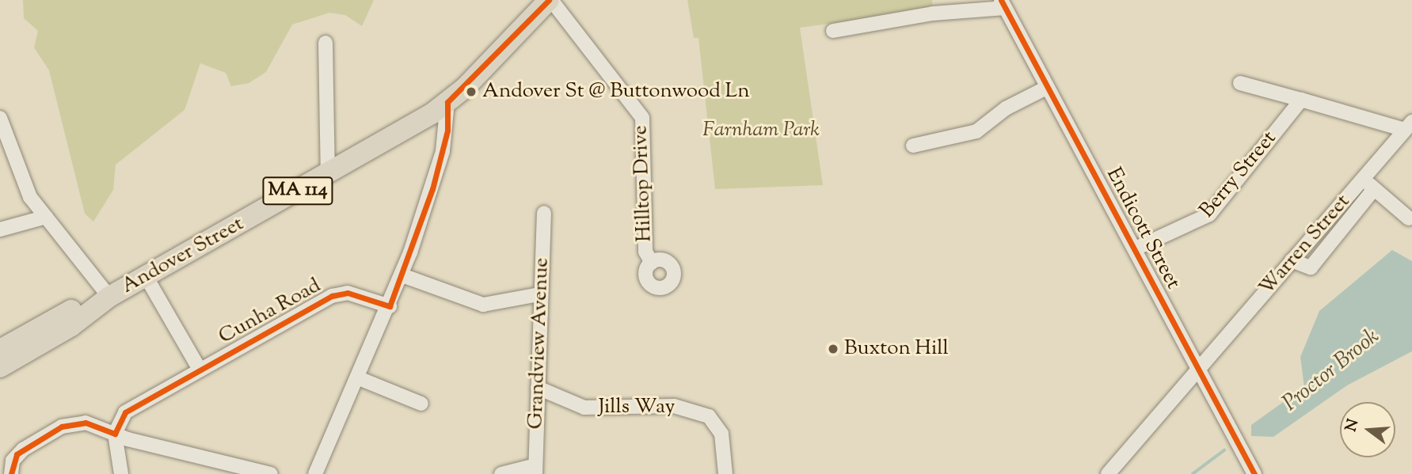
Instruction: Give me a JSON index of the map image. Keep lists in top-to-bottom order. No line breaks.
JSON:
{"streets":{"highway":["MA 114","Andover Street"],"street":["Berry Street","Hilltop Drive","Endicott Street","Warren Street","Cunha Road","Grandview Avenue","Jills Way"]},"crossings":[["Berry Street","Endicott Street"],["Hilltop Drive","Andover Street"],["Endicott Street","Warren Street"],["Grandview Avenue","Jills Way"]],"water":["Proctor Brook"],"parks":["Farnham Park"],"places":["Andover St @ Buttonwood Ln","Buxton Hill"],"north":"left"}
